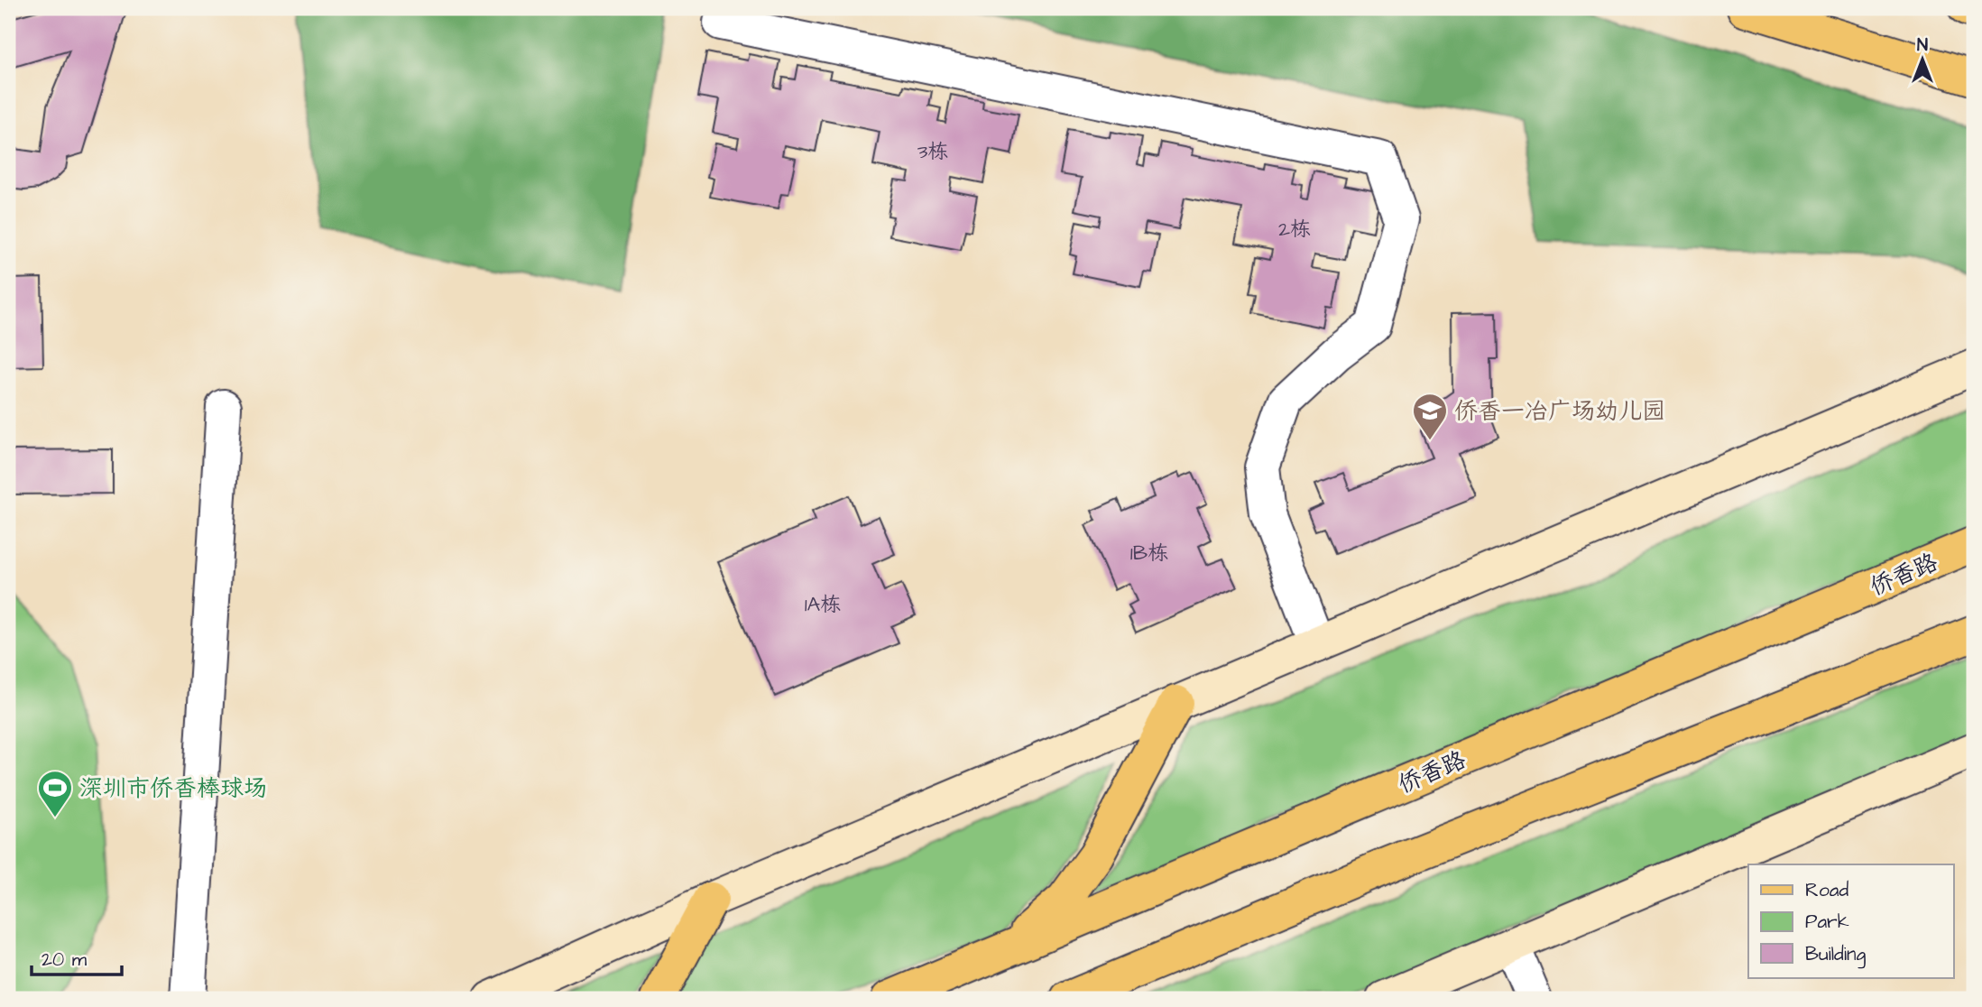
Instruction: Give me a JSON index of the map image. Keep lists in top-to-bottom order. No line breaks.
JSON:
{"streets":{"main road":["侨香路"]},"places":{"school or university":["侨香一冶广场幼儿园"],"sports":["深圳市侨香棒球场"]},"house_numbers":["3栋","2栋","1B栋","1A栋"],"legend":["Road","Park","Building"],"scale_bar":"20 m","north":"top"}
